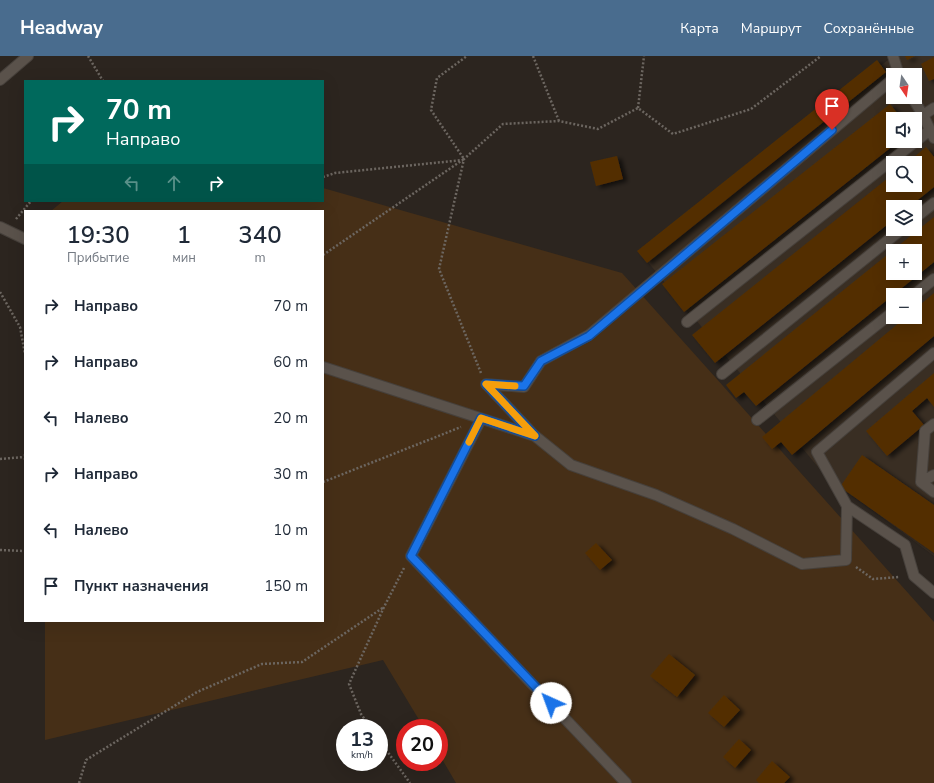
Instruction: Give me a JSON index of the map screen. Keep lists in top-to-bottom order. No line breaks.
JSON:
{"north":"bottom","page":{"header":"Headway","nav":["Карта","Маршрут","Сохранённые"],"map_buttons":["+","−"],"turn":["70 m","Направо"],"eta":["19:30","Прибытие","1","мин","340","m"],"list":[{"name":"Направо","value":"70 m"},{"name":"Направо","value":"60 m"},{"name":"Налево","value":"20 m"},{"name":"Направо","value":"30 m"},{"name":"Налево","value":"10 m"},{"name":"Пункт назначения","value":"150 m"}],"speed":"13 km/h","limit":"20"}}
